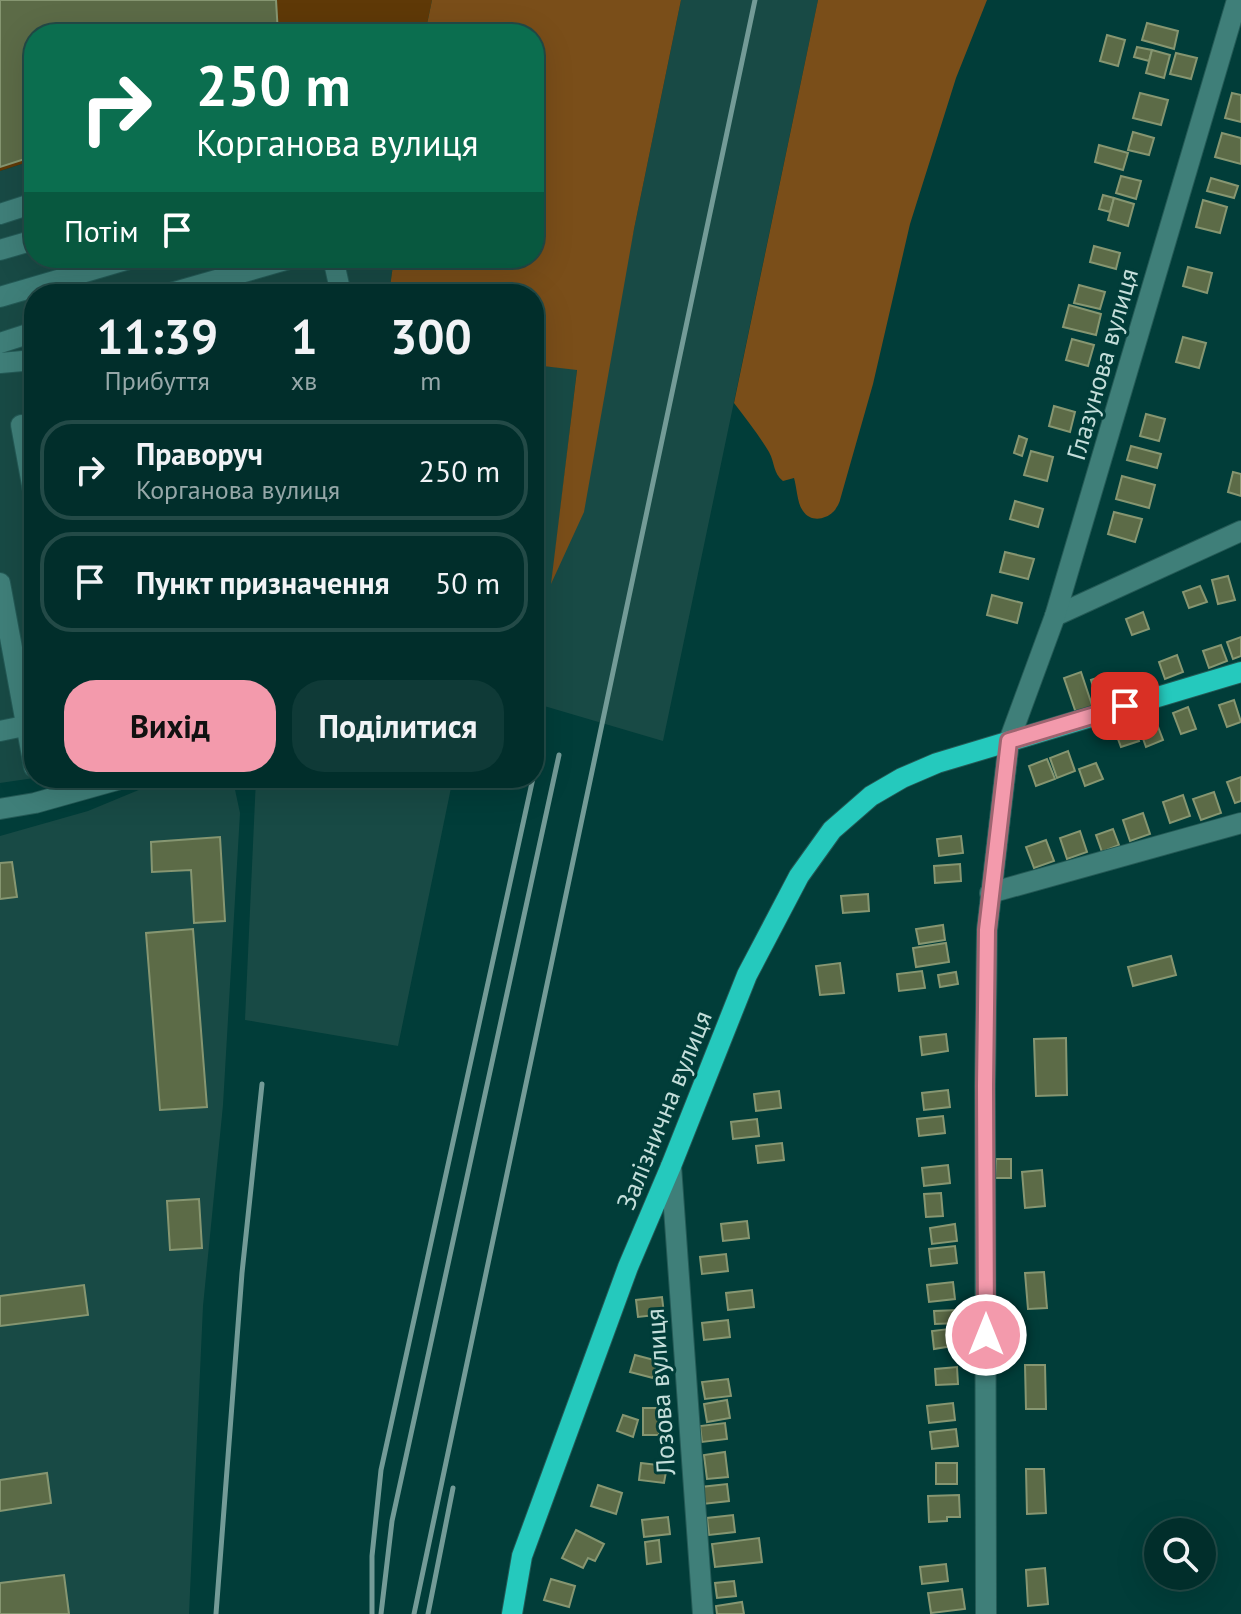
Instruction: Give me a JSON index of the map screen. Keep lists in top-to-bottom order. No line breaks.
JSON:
{"streets":{"main road":["Залізнична вулиця"],"street":["Глазунова вулиця","Лозова вулиця"]},"crossings":[["Глазунова вулиця","Залізнична вулиця"],["Залізнична вулиця","Лозова вулиця"]],"page":{"turn":["250 m","Корганова вулиця"],"then":"Потім","eta":["11:39","Прибуття","1","хв","300","m"],"list":[{"name":"Праворуч","note":"Корганова вулиця","value":"250 m"},{"name":"Пункт призначення","value":"50 m"}],"buttons":["Вихід","Поділитися"]}}
